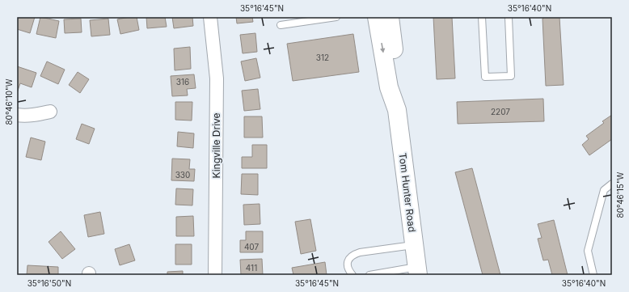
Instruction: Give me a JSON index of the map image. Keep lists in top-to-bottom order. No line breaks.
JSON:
{"streets":{"street":["Kingville Drive","Tom Hunter Road"]},"house_numbers":["312","316","2207","330","407","411"],"coordinates":["35°16'45\"N","35°16'40\"N","80°46'10\"W","80°46'15\"W","35°16'50\"N"]}
